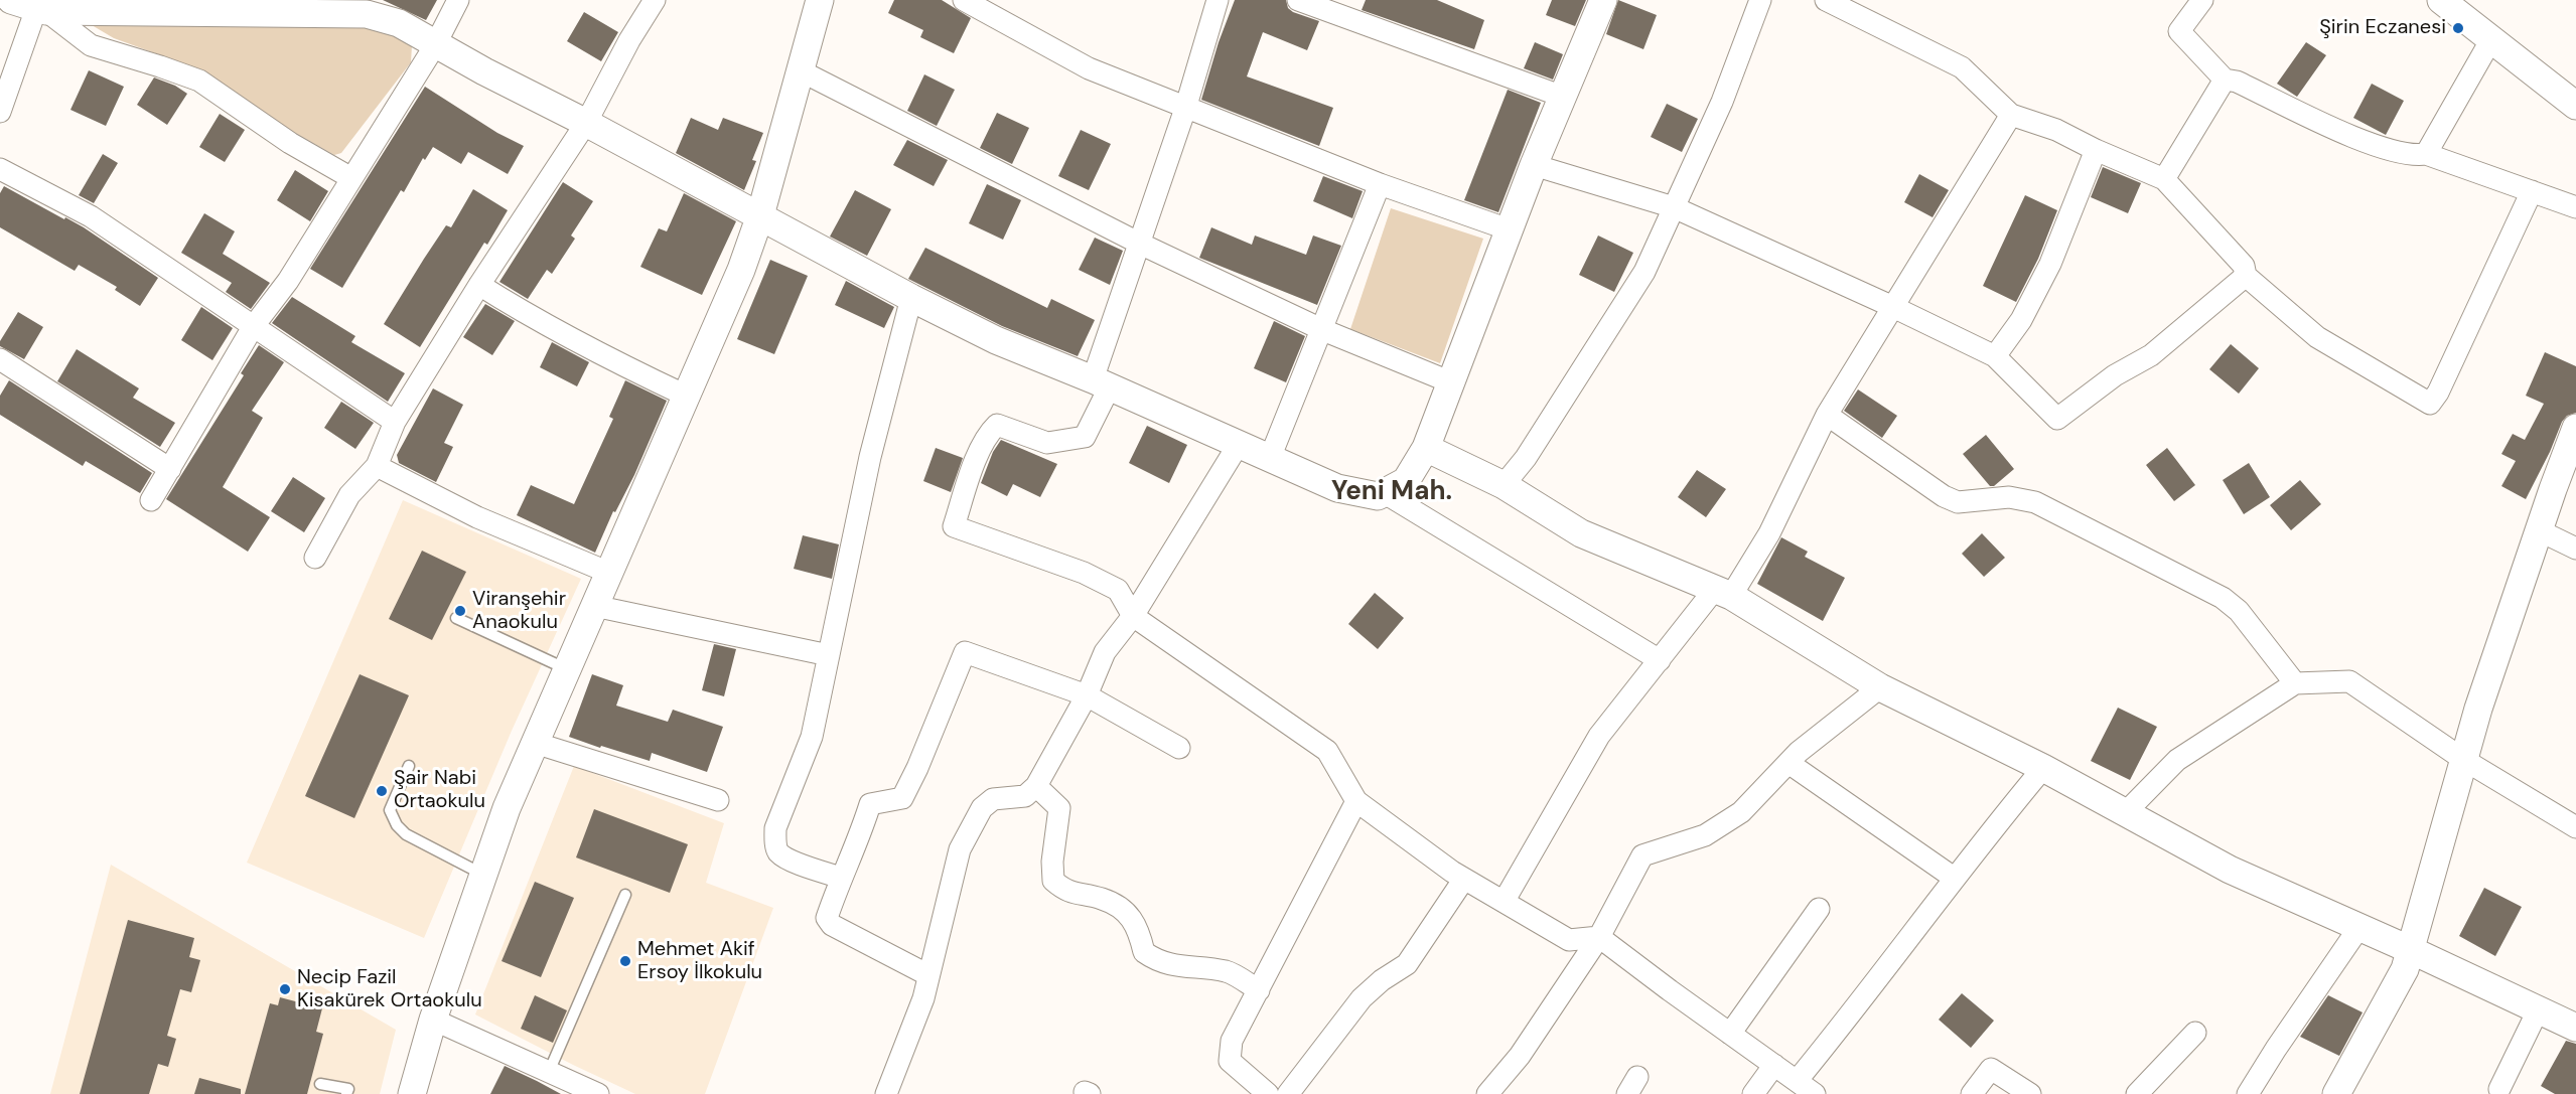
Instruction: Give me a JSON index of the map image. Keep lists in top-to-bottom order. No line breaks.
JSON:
{"districts":["Yeni Mah."],"places":["Şirin Eczanesi","Viranşehir Anaokulu","Şair Nabi Ortaokulu","Mehmet Akif Ersoy İlkokulu","Necip Fazil Kisakürek Ortaokulu"]}
